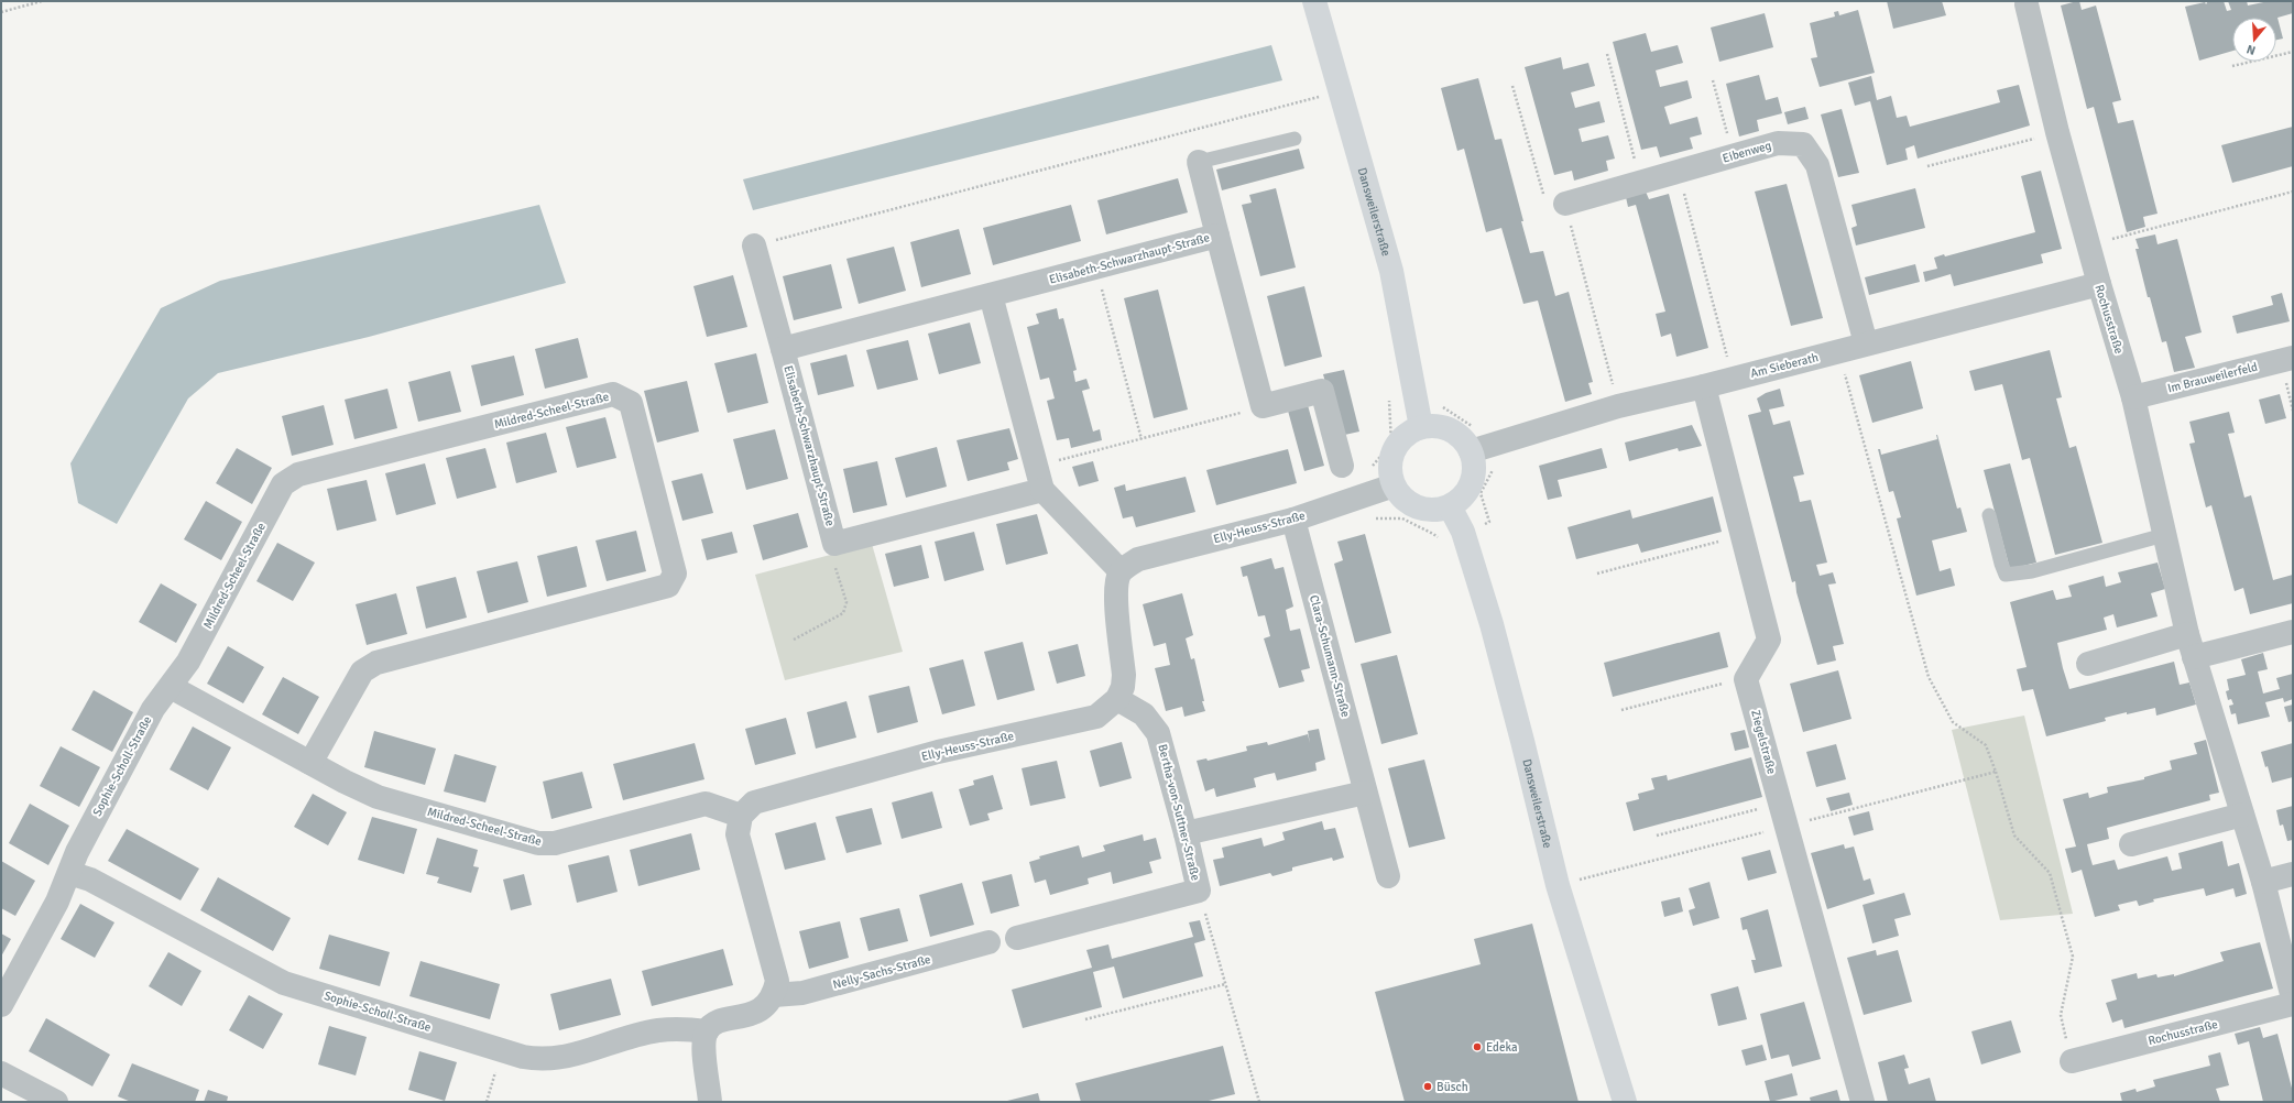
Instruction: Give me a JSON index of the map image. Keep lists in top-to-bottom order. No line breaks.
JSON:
{"streets":{"main road":["Dansweilerstraße"],"street":["Eibenweg","Elisabeth-Schwarzhaupt-Straße","Rochusstraße","Am Sieberath","Im Brauweilerfeld","Mildred-Scheel-Straße","Elly-Heuss-Straße","Clara-Schumann-Straße","Ziegelstraße","Sophie-Scholl-Straße","Bertha-von-Suttner-Straße","Nelly-Sachs-Straße"]},"crossings":[["Eibenweg","Am Sieberath"],["Dansweilerstraße","Am Sieberath"],["Dansweilerstraße","Elly-Heuss-Straße"],["Rochusstraße","Am Sieberath"],["Rochusstraße","Im Brauweilerfeld"],["Am Sieberath","Elly-Heuss-Straße"],["Mildred-Scheel-Straße","Elly-Heuss-Straße"],["Mildred-Scheel-Straße","Sophie-Scholl-Straße"],["Elly-Heuss-Straße","Clara-Schumann-Straße"],["Elly-Heuss-Straße","Bertha-von-Suttner-Straße"]],"places":["Edeka","Büsch"],"north":"bottom"}
